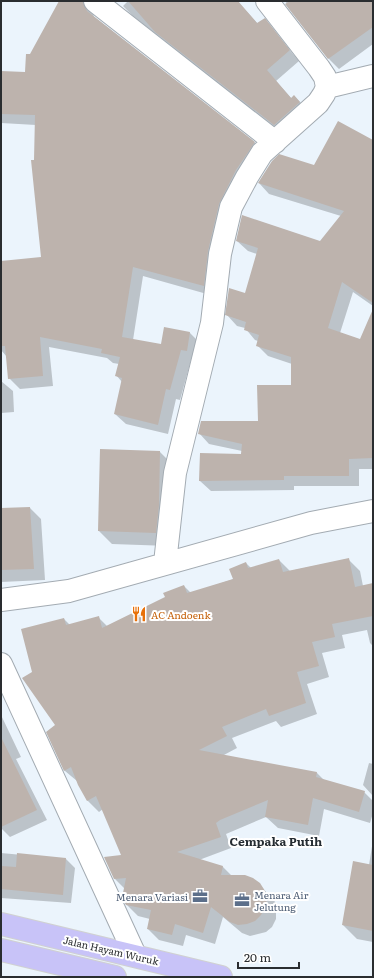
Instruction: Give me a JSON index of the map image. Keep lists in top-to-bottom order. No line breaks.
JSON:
{"streets":{"main road":["Jalan Hayam Wuruk"]},"districts":["Cempaka Putih"],"places":{"restaurant":["AC Andoenk"],"office":["Menara Variasi","Menara Air Jelutung"]},"scale_bar":"20 m"}
